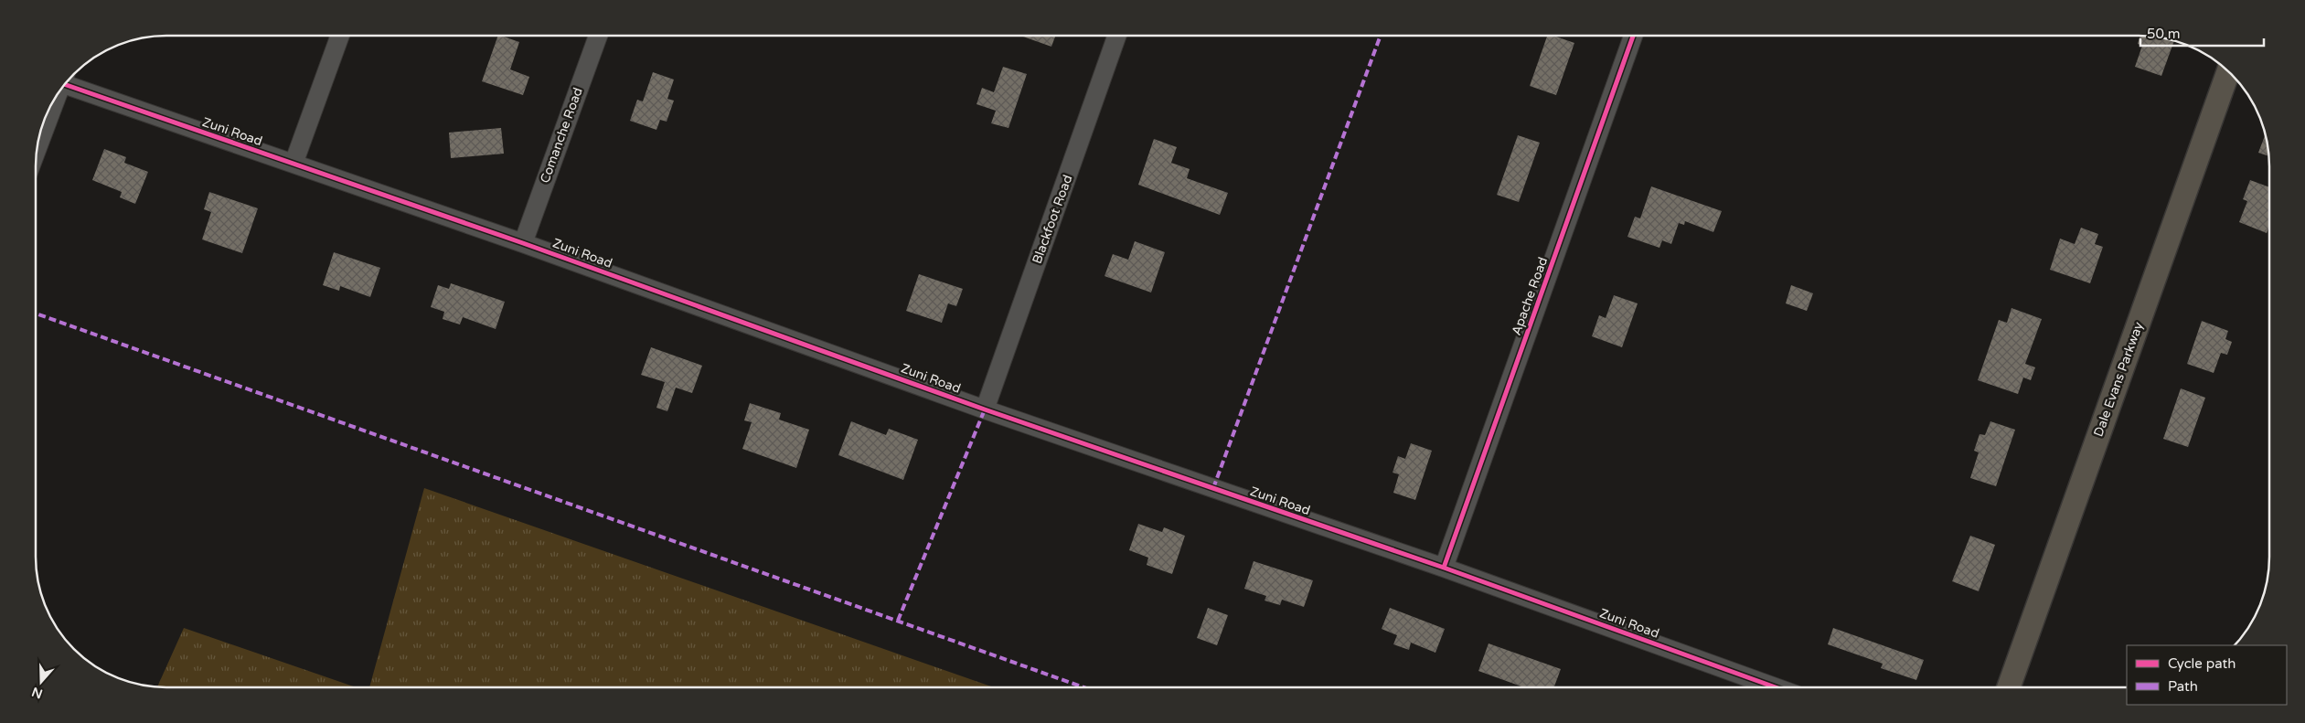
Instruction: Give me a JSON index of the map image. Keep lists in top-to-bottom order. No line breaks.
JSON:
{"streets":{"main road":["Dale Evans Parkway"],"street":["Zuni Road","Comanche Road","Blackfoot Road","Apache Road"]},"crossings":[["Zuni Road","Comanche Road"],["Zuni Road","Blackfoot Road"],["Zuni Road","Apache Road"]],"legend":["Cycle path","Path"],"scale_bar":"50 m","north":"bottom"}
